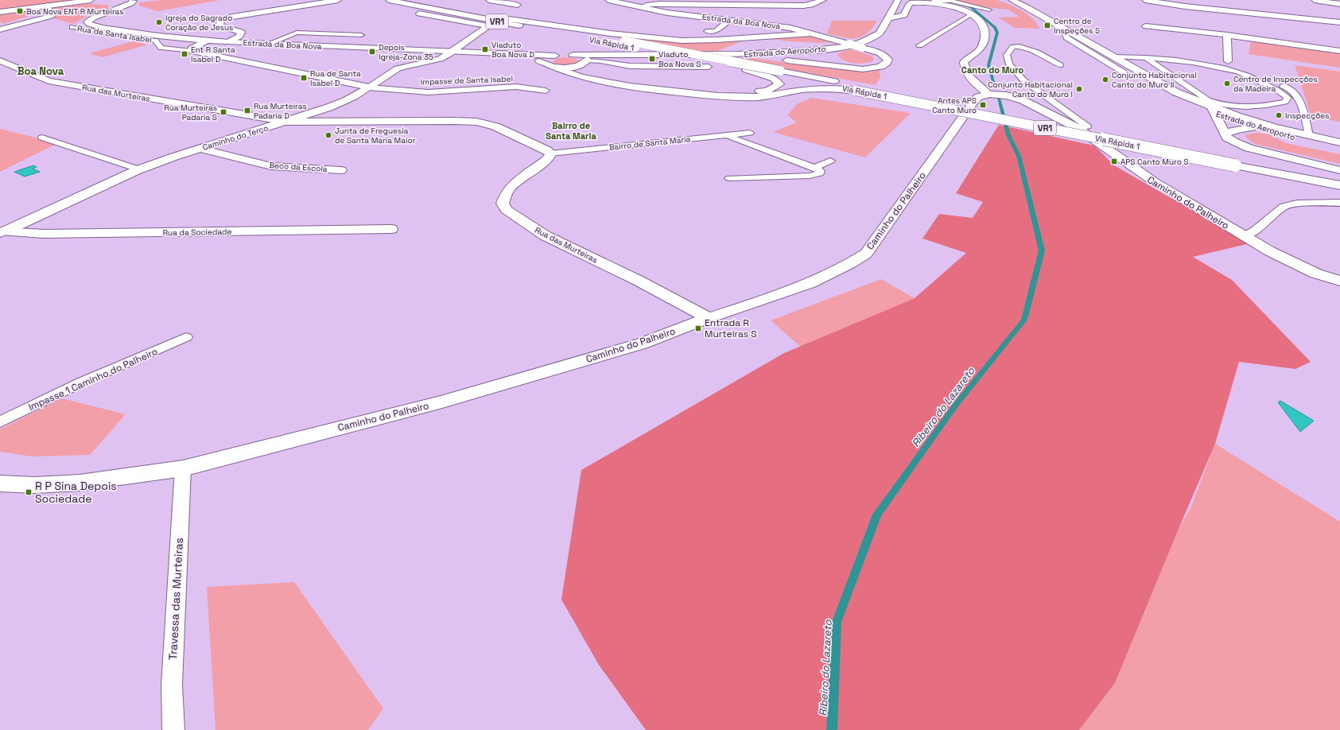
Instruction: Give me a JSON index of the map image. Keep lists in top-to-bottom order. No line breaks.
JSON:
{"streets":{"main road":["VR1","Estrada da Boa Nova","Rua de Santa Isabel","Via Rápida 1","Estrada do Aeroporto","Rua das Murteiras","Caminho do Terço","Beco da Escola","Caminho do Palheiro","Rua da Sociedade"],"lane":["Impasse de Santa Isabel","Bairro de Santa Maria","Impasse 1 Caminho do Palheiro","Travessa das Murteiras"]},"crossings":[["Estrada da Boa Nova","Caminho do Terço"],["Rua de Santa Isabel","Impasse de Santa Isabel"],["Rua de Santa Isabel","Caminho do Terço"],["Impasse de Santa Isabel","Caminho do Terço"],["Rua das Murteiras","Caminho do Terço"],["Rua das Murteiras","Bairro de Santa Maria"],["Rua das Murteiras","Caminho do Palheiro"],["Caminho do Terço","Beco da Escola"],["Caminho do Terço","Rua da Sociedade"],["Caminho do Palheiro","Travessa das Murteiras"]],"districts":["Canto do Muro","Boa Nova","Bairro de Santa Maria"],"water":["Ribeiro do Lazareto"],"places":{"transit":["Boa Nova ENT R Murteiras","Centro de Inspeções S","Viaduto Boa Nova D","Depois Igreja-Zona 35","Ent R Santa Isabel D","Viaduto Boa Nova S","Rua de Santa Isabel D","Antes APS Canto Muro","Rua Murteiras Padaria D","Rua Murteiras Padaria S","APS Canto Muro S","Entrada R Murteiras S","R P Sina Depois Sociedade"],"other":["Igreja do Sagrado Coração de Jesus","Conjunto Habitacional Canto do Muro II","Centro de Inspecções da Madeira","Conjunto Habitacional Canto do Muro I","Inspecções","Junta de Freguesia de Santa Maria Maior"]}}
